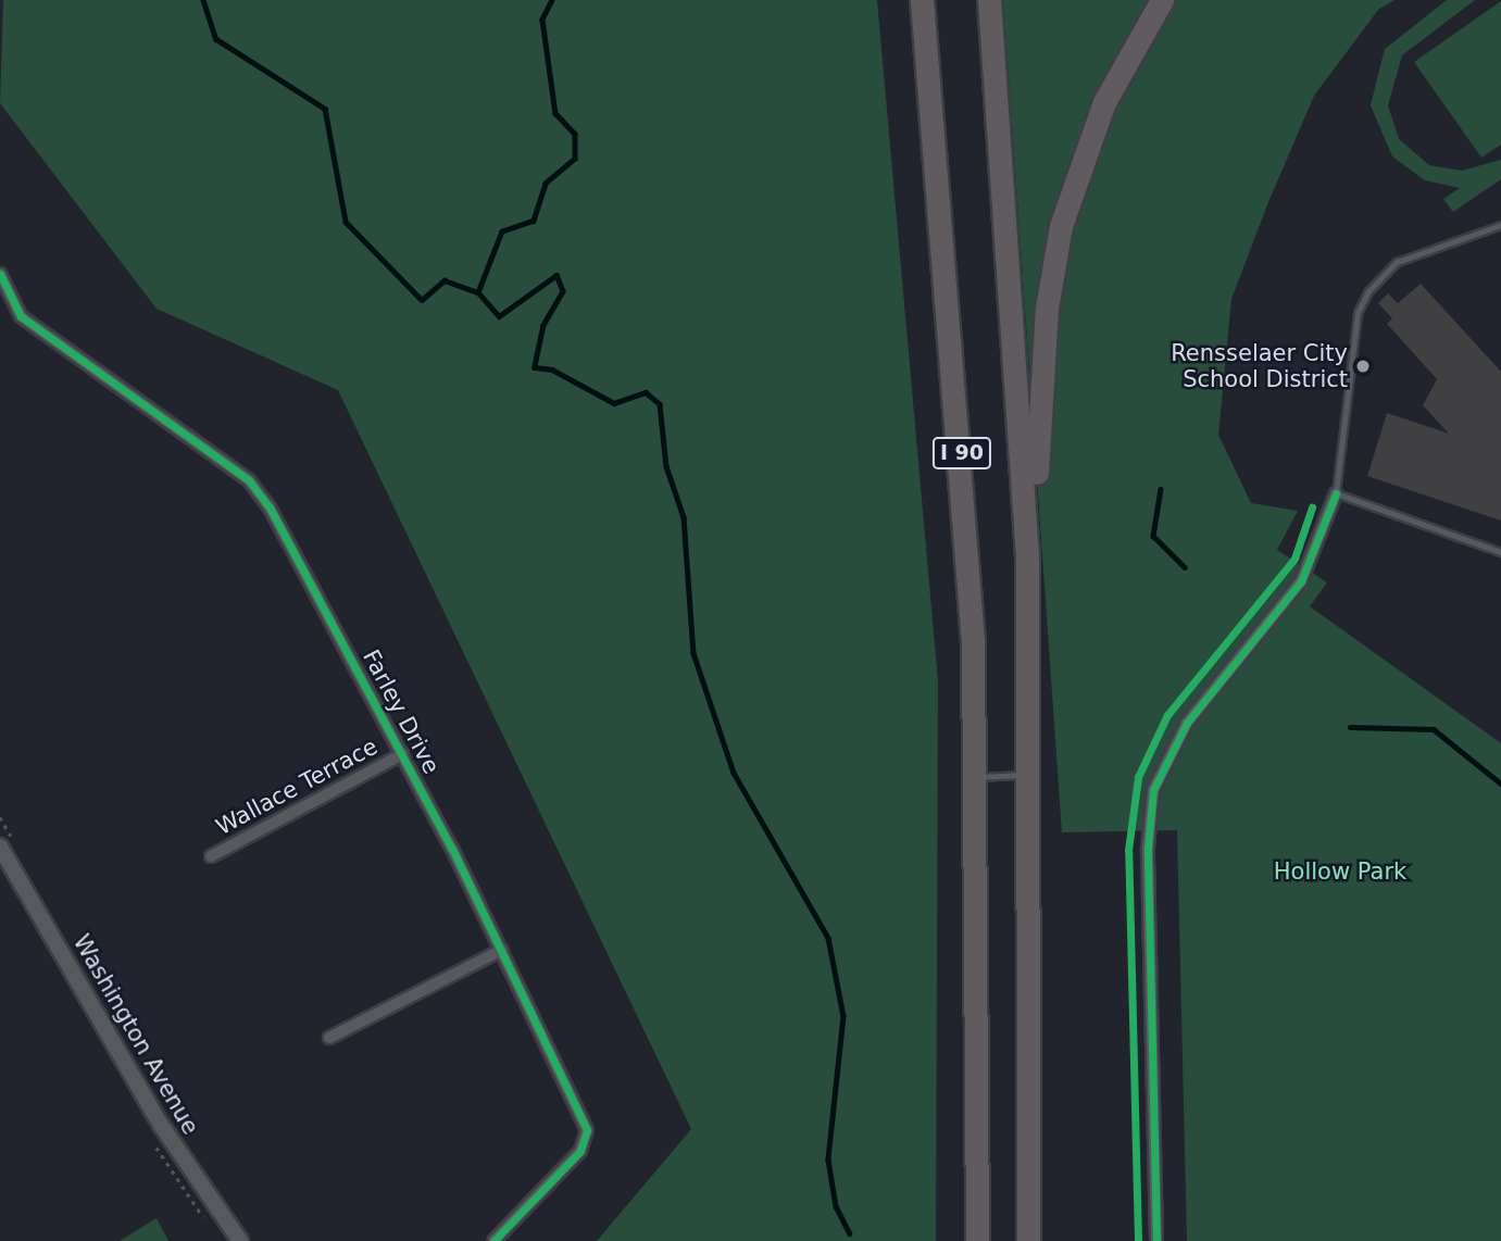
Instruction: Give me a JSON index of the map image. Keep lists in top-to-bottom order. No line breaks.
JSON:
{"streets":{"highway":["I 90"],"street":["Farley Drive","Wallace Terrace","Washington Avenue"]},"crossings":[["Farley Drive","Wallace Terrace"]],"parks":["Hollow Park"],"places":["Rensselaer City School District"]}
